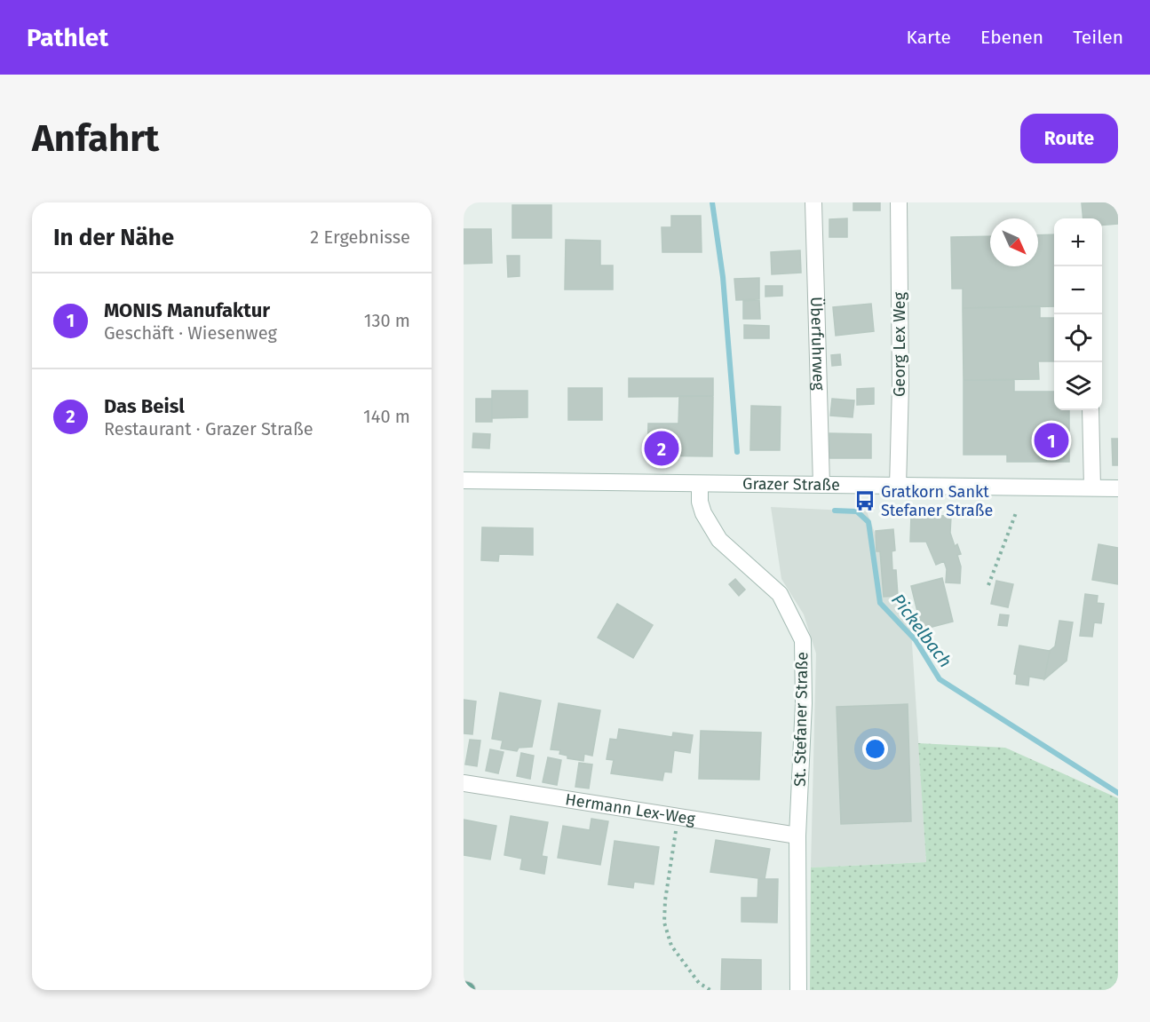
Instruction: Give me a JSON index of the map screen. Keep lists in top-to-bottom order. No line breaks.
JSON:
{"streets":{"street":["Überfuhrweg","Georg Lex Weg","Grazer Straße","St. Stefaner Straße","Hermann Lex-Weg"]},"crossings":[["Überfuhrweg","Grazer Straße"],["Georg Lex Weg","Grazer Straße"],["Grazer Straße","St. Stefaner Straße"],["St. Stefaner Straße","Hermann Lex-Weg"]],"water":["Pickelbach"],"places":{"bus stop":["Gratkorn Sankt Stefaner Straße"]},"north":"bottom right","page":{"header":"Pathlet","nav":["Karte","Ebenen","Teilen"],"buttons":"Route","title":"Anfahrt","heading":["In der Nähe","2 Ergebnisse"],"map_buttons":["+","−"],"list":[{"mark":"1","name":"MONIS Manufaktur","note":"Geschäft · Wiesenweg","value":"130 m"},{"mark":"2","name":"Das Beisl","note":"Restaurant · Grazer Straße","value":"140 m"}],"pins":["1","2"]}}
